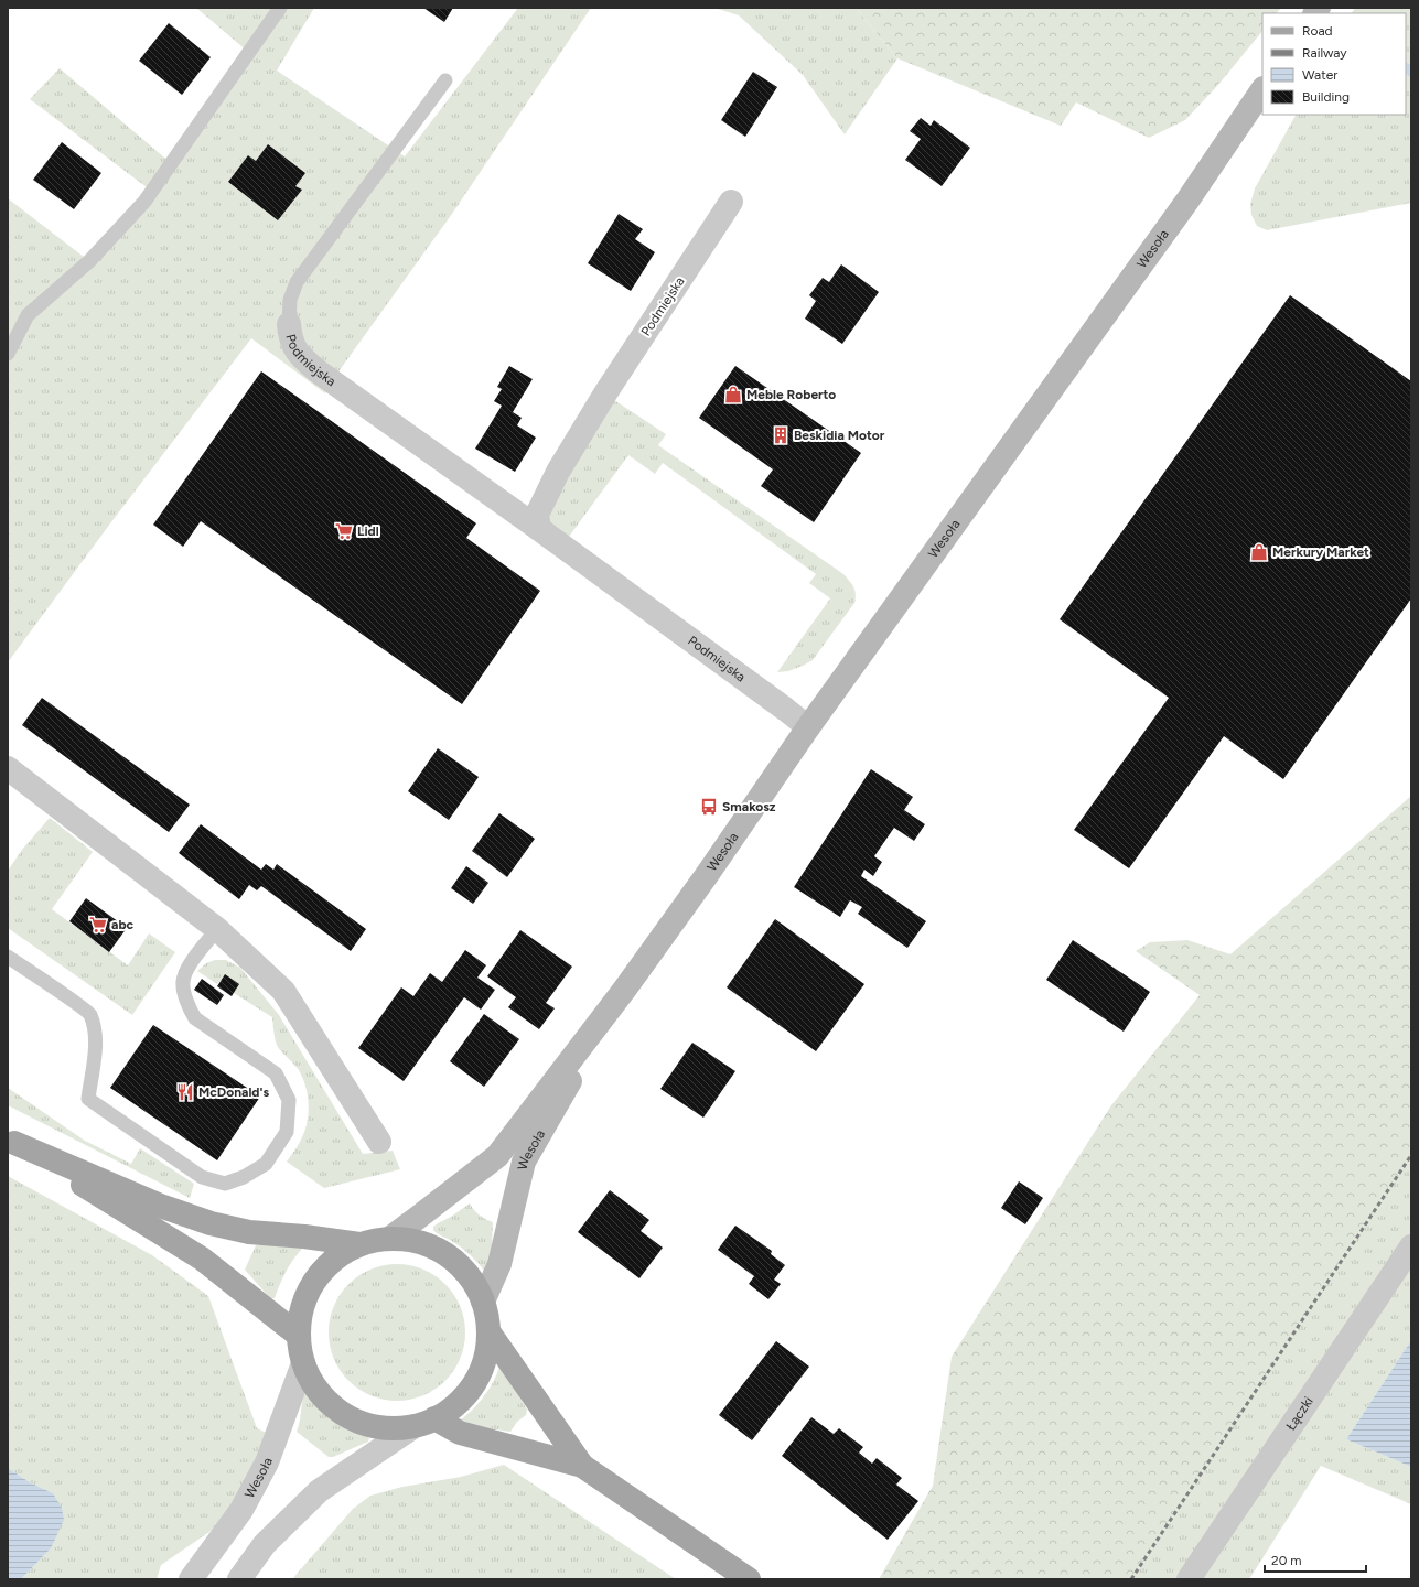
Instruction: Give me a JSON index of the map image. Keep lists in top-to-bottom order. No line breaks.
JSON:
{"streets":{"main road":["Wesoła"],"street":["Podmiejska","Łączki"]},"crossings":[["Wesoła","Podmiejska"]],"places":{"shop":["Meble Roberto","Merkury Market"],"building":["Beskidia Motor"],"supermarket":["Lidl","abc"],"bus stop":["Smakosz"],"restaurant":["McDonald's"]},"legend":["Road","Railway","Water","Building"],"scale_bar":"20 m"}
